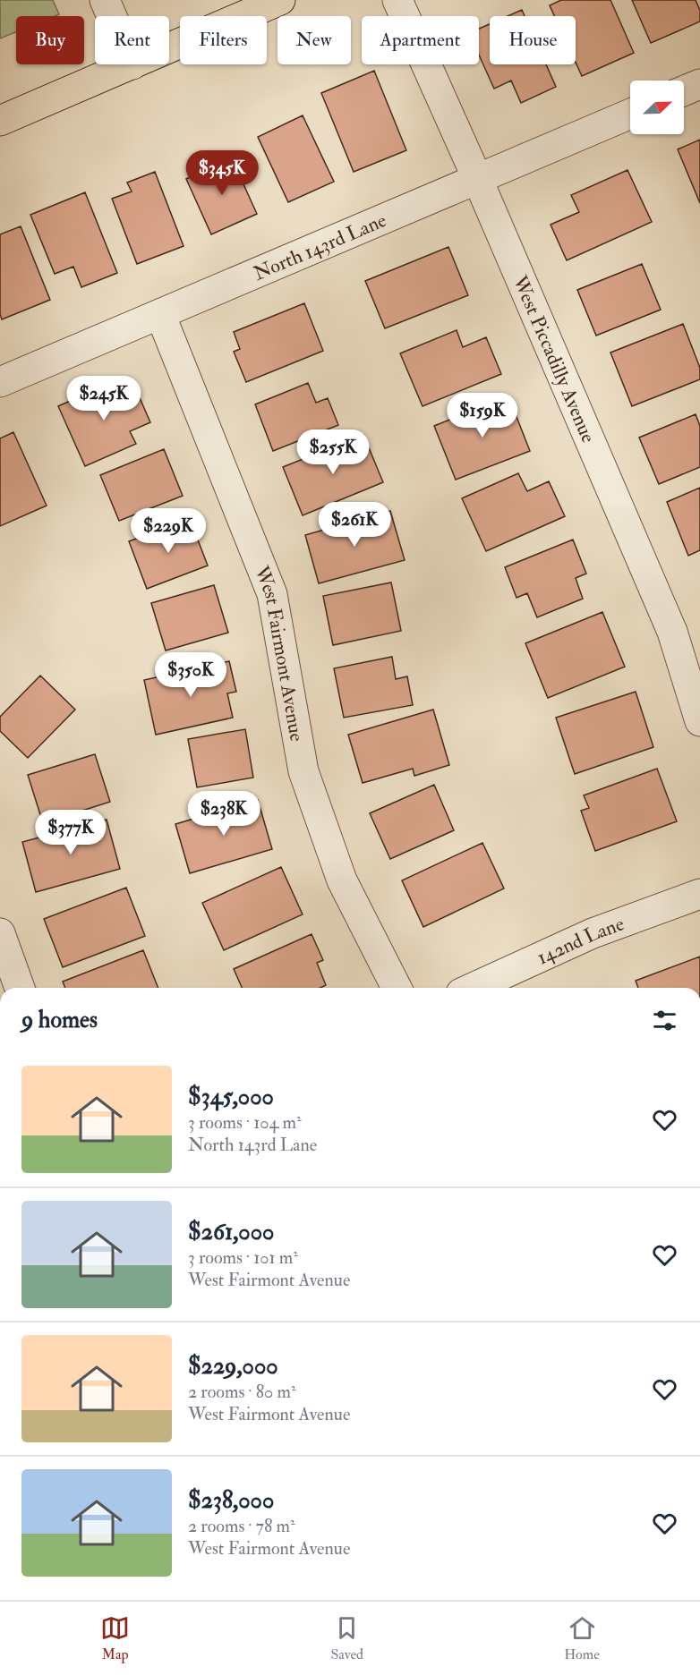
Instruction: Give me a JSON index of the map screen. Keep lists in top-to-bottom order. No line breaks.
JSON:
{"streets":{"street":["North 143rd Lane","West Piccadilly Avenue","West Fairmont Avenue","142nd Lane"]},"crossings":[["North 143rd Lane","West Piccadilly Avenue"],["North 143rd Lane","West Fairmont Avenue"]],"north":"top right","page":{"chip":["Buy","Rent","Filters","New","Apartment","House"],"price":["$345K","$245K","$159K","$255K","$261K","$229K","$350K","$238K","$377K"],"heading":"9 homes","list":[{"name":"$345,000","note":"3 rooms · 104 m² · North 143rd Lane"},{"name":"$261,000","note":"3 rooms · 101 m² · West Fairmont Avenue"},{"name":"$229,000","note":"2 rooms · 80 m² · West Fairmont Avenue"},{"name":"$238,000","note":"2 rooms · 78 m² · West Fairmont Avenue"}],"tabs":["Map","Saved","Home"]}}
